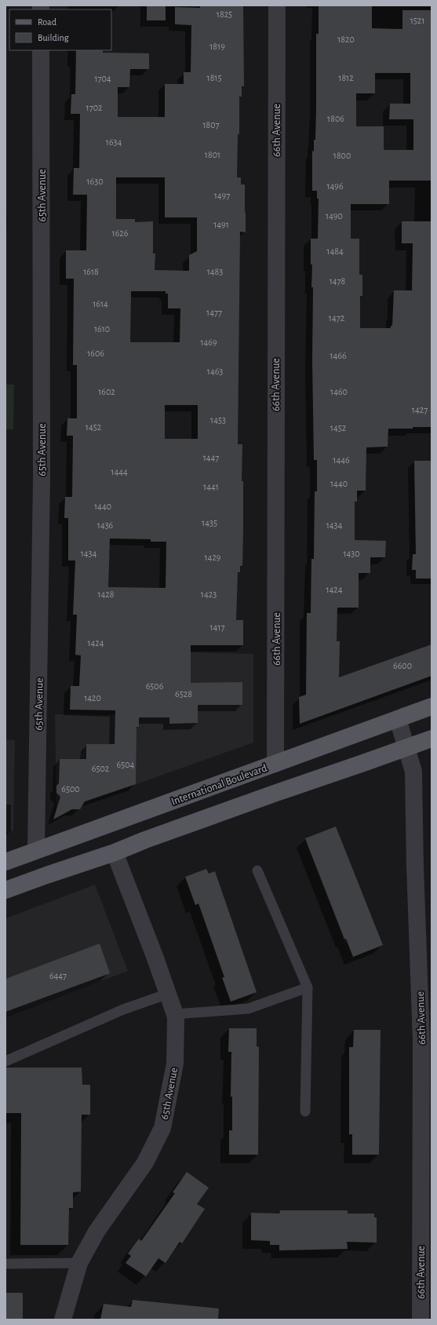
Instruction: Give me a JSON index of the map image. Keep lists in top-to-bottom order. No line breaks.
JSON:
{"streets":{"main road":["International Boulevard"],"street":["66th Avenue","65th Avenue"]},"crossings":[["66th Avenue","International Boulevard"],["65th Avenue","International Boulevard"]],"house_numbers":["1825","1521","1820","1819","1815","1812","1704","1702","1806","1807","1634","1801","1800","1630","1496","1497","1490","1491","1626","1484","1618","1483","1478","1614","1477","1472","1610","1469","1606","1466","1463","1602","1460","1427","1453","1452","1452","1447","1446","1444","1440","1441","1440","1435","1436","1434","1434","1430","1429","1424","1428","1423","1417","1424","6600","6506","6528","1420","6504","6502","6500","6447"],"legend":["Road","Building"]}
